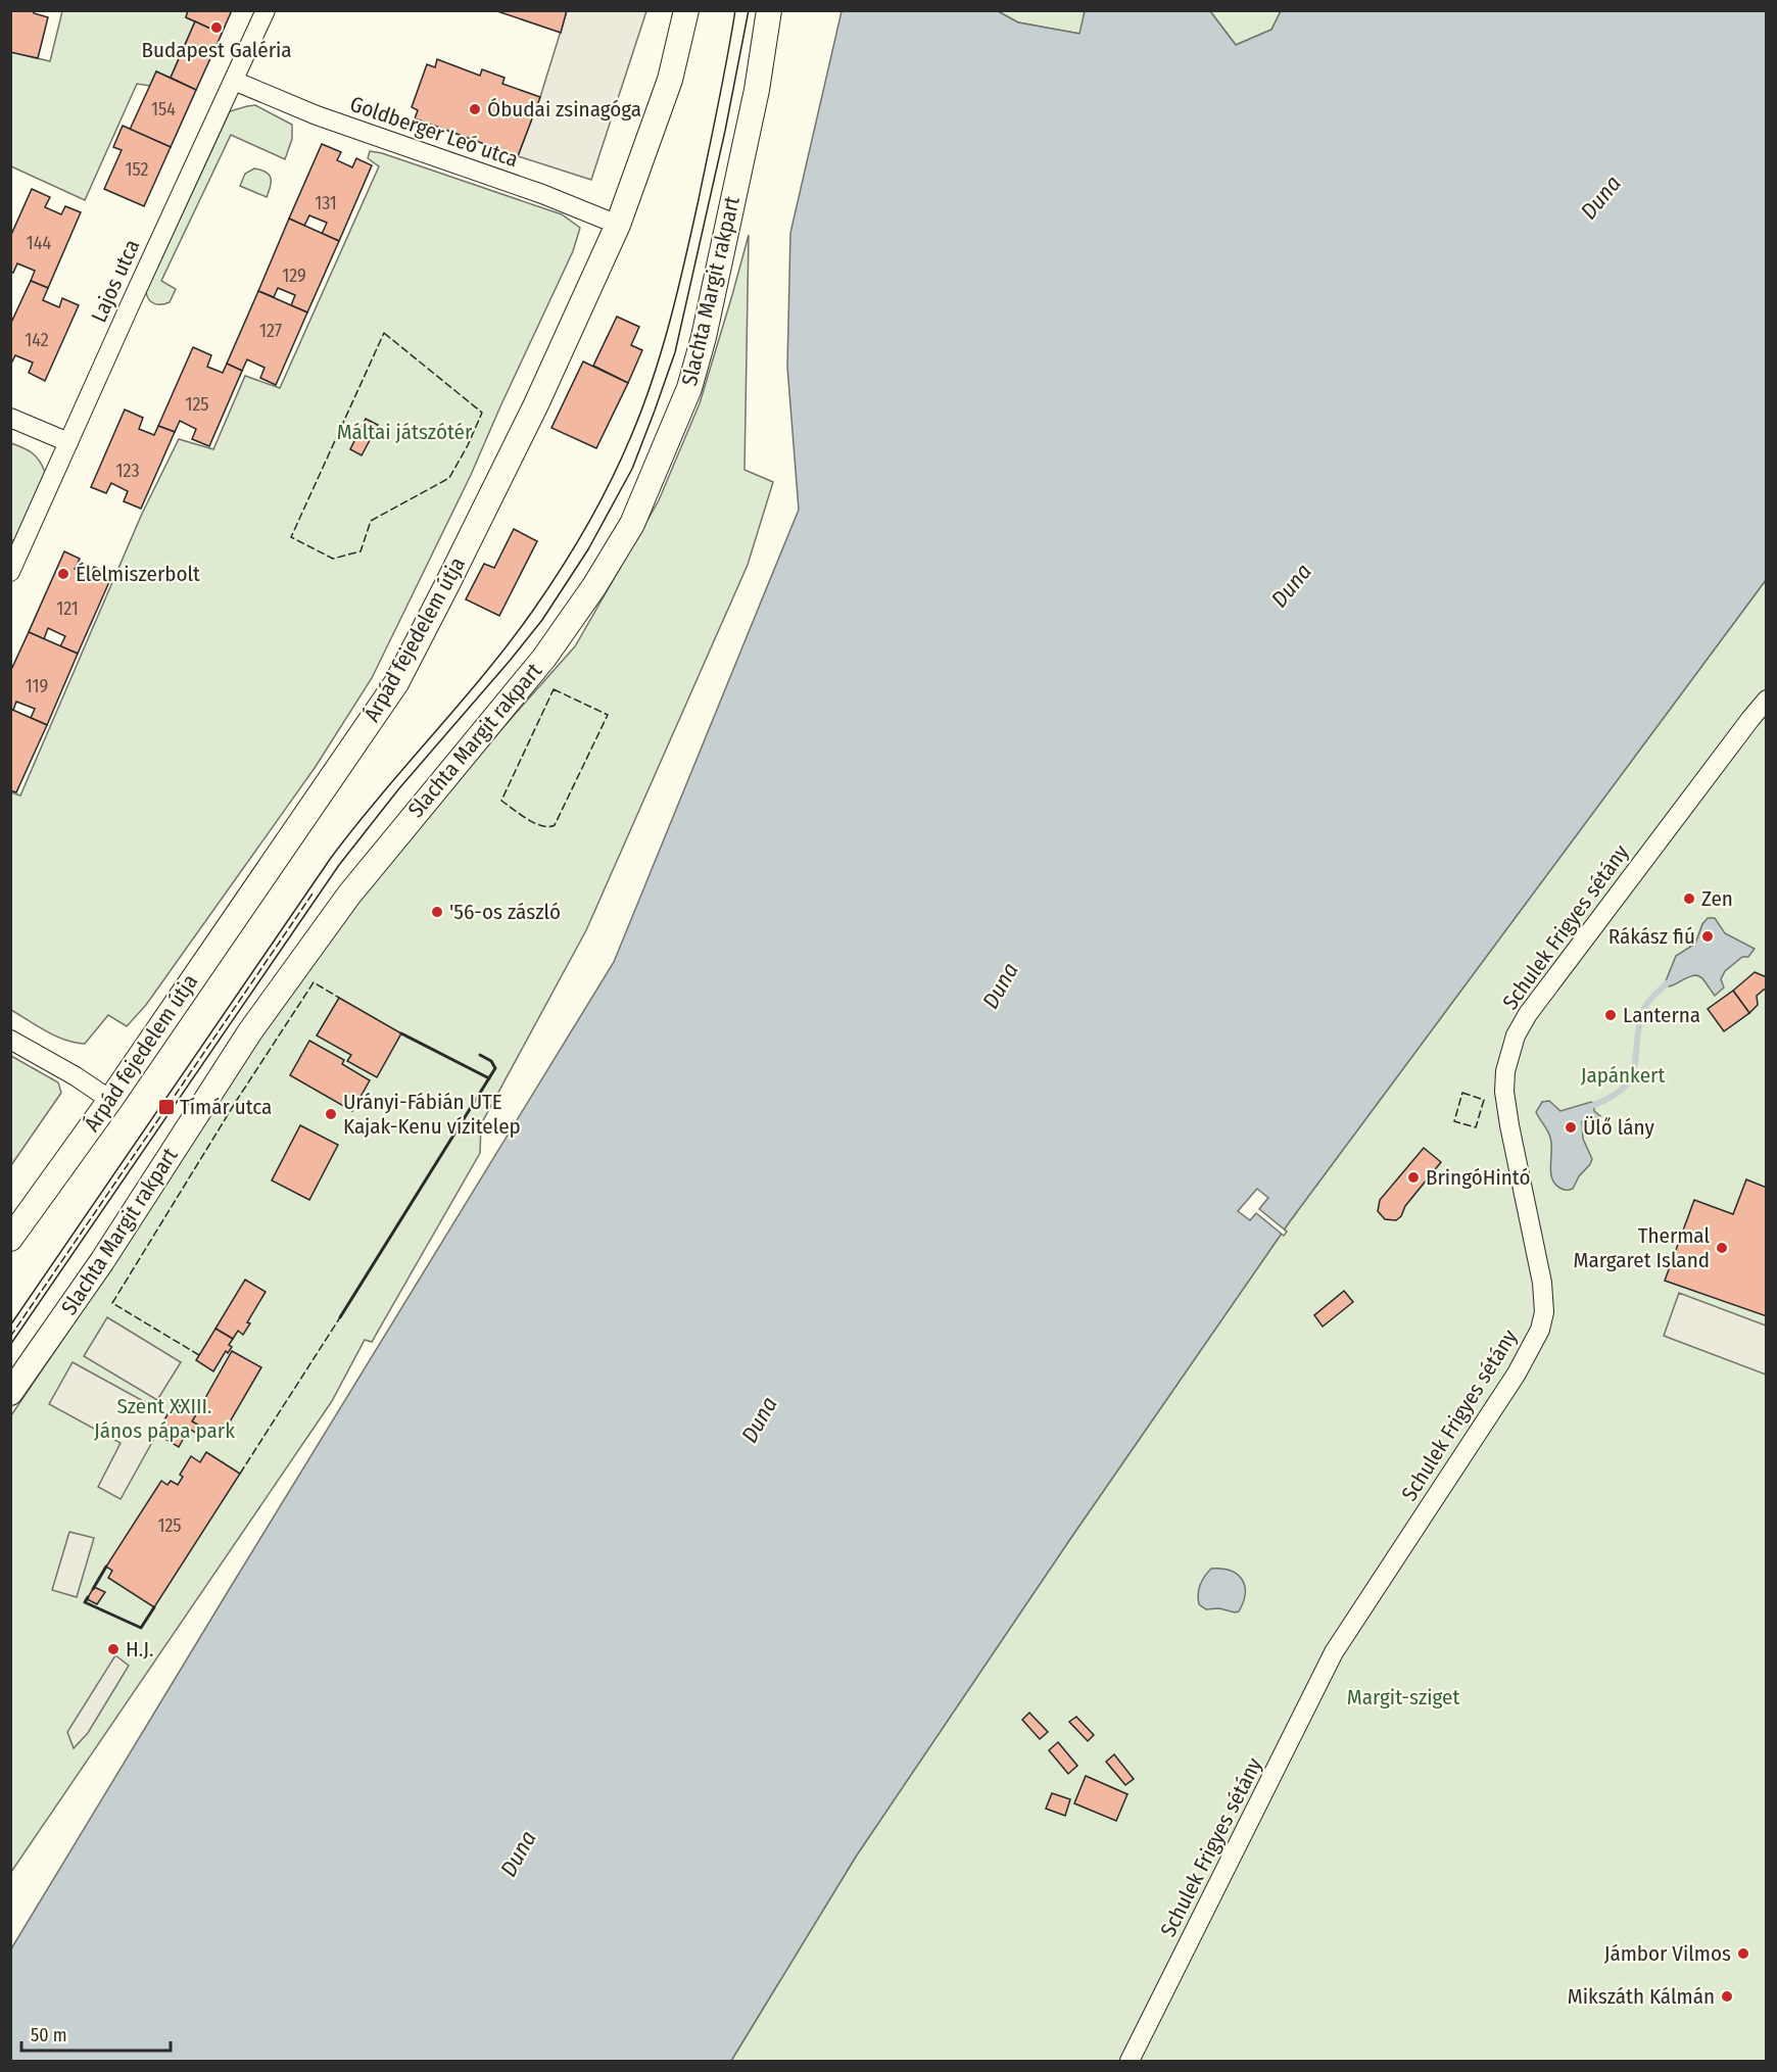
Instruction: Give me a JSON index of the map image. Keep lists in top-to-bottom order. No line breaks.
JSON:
{"streets":{"main road":["Slachta Margit rakpart","Árpád fejedelem útja"],"street":["Goldberger Leó utca","Lajos utca","Schulek Frigyes sétány"]},"crossings":[["Goldberger Leó utca","Lajos utca"],["Goldberger Leó utca","Árpád fejedelem útja"]],"water":["Duna"],"parks":["Máltai játszótér","Japánkert","Szent XXIII. János pápa park","Margit-sziget"],"places":{"other":["Budapest Galéria","Óbudai zsinagóga","Élelmiszerbolt","Zen","'56-os zászló","Rákász fiú","Lanterna","Urányi-Fábián UTE Kajak-Kenu vízitelep","Ülő lány","BringóHintó","Thermal Margaret Island","H.J.","Jámbor Vilmos","Mikszáth Kálmán"],"transit":["Tímár utca"]},"house_numbers":["154","152","131","144","129","127","142","125","123","121","119","125"],"scale_bar":"50 m"}
